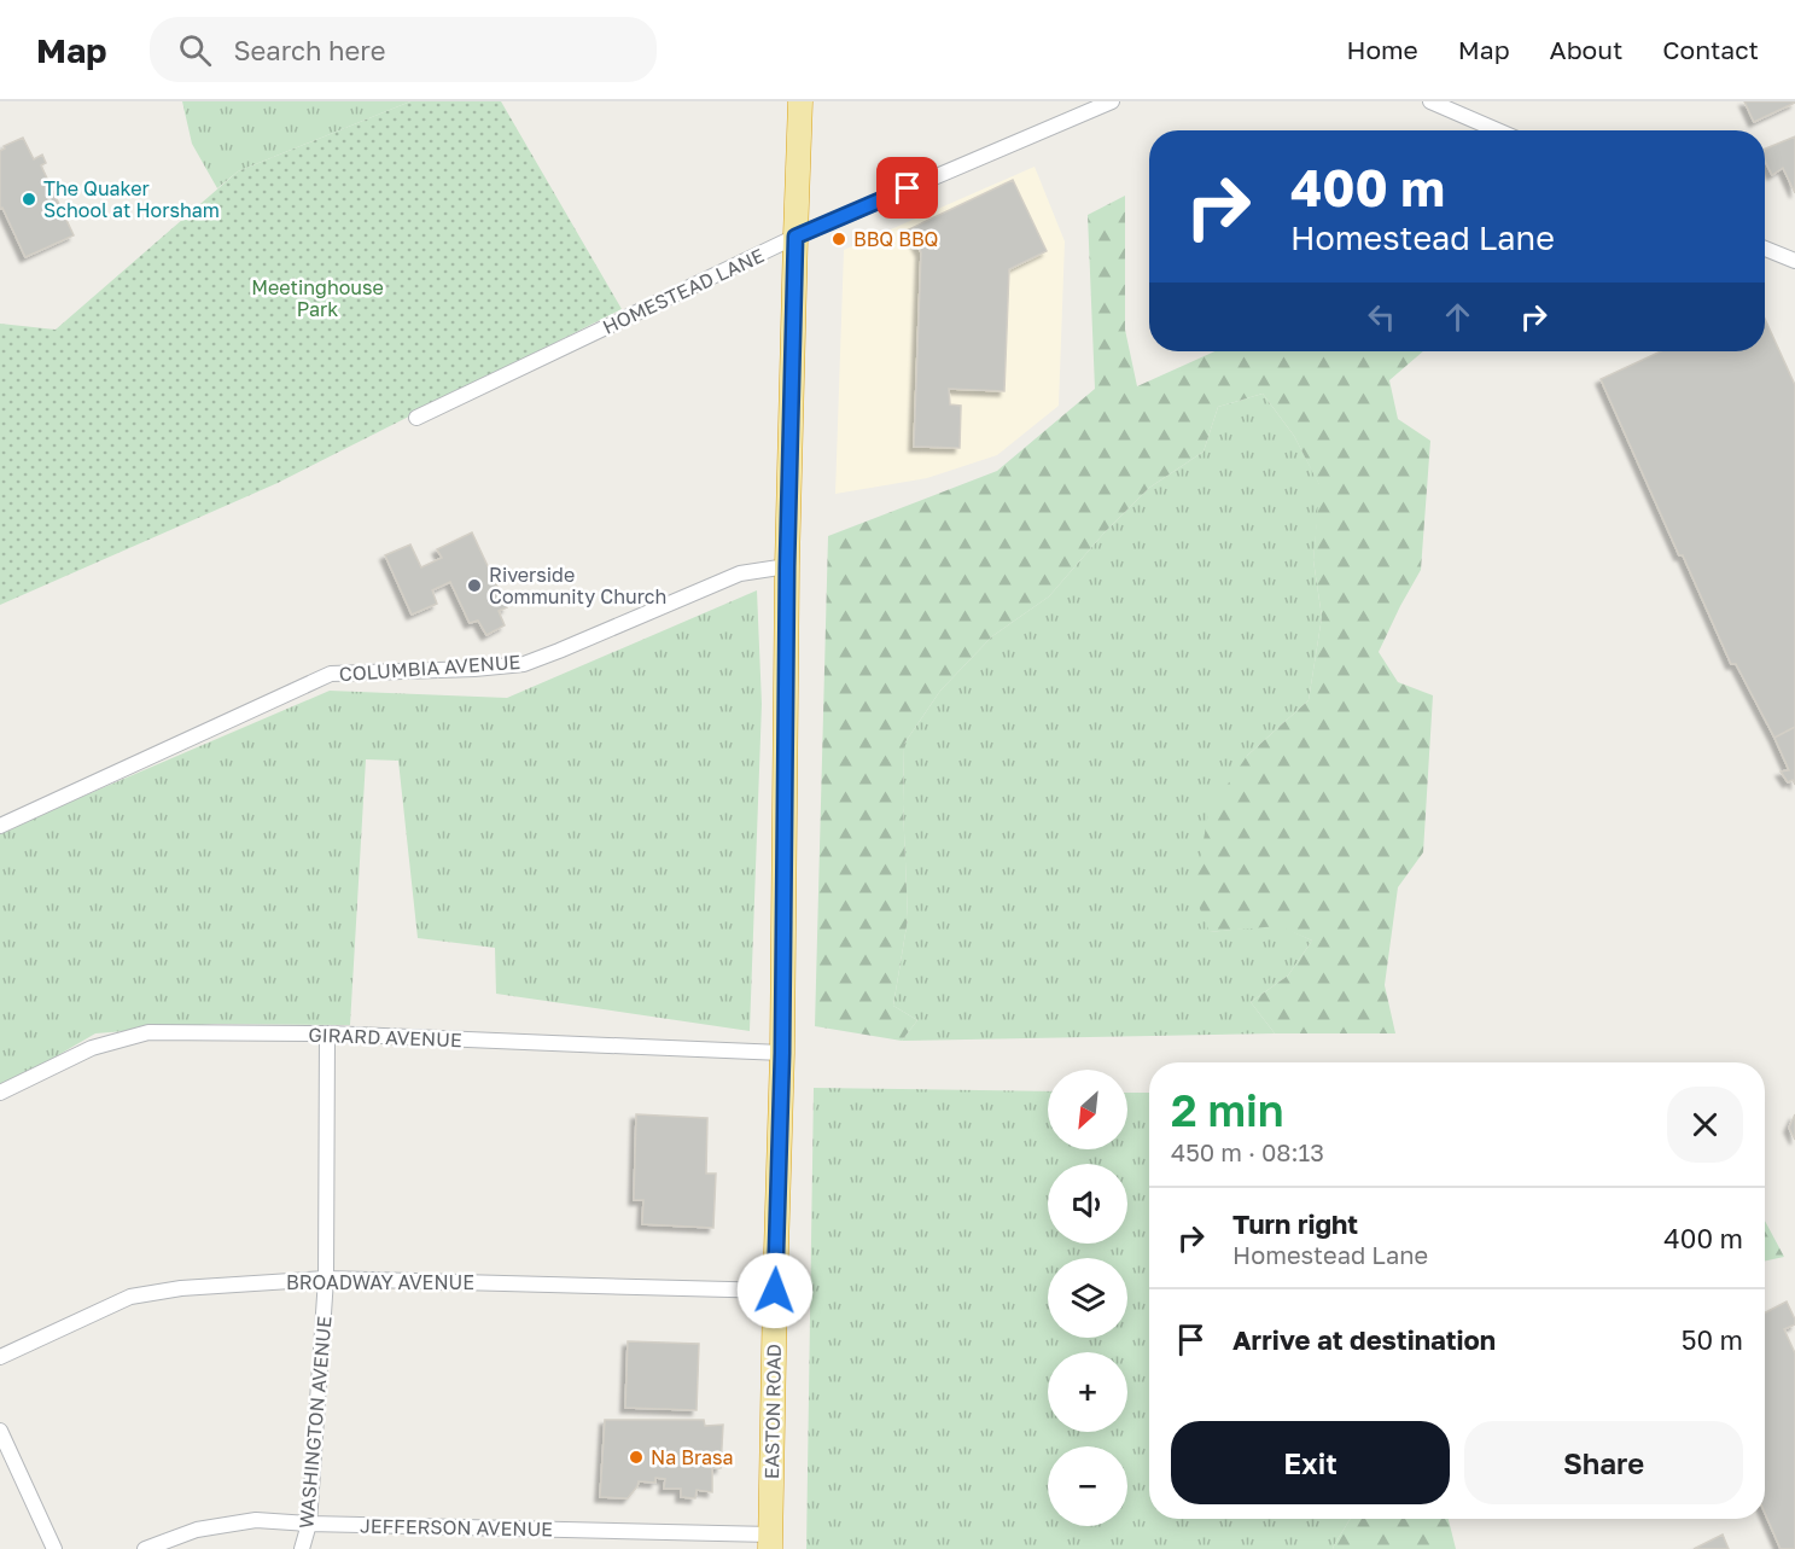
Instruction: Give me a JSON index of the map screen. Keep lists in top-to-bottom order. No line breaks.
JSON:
{"streets":{"highway":["EASTON ROAD"],"street":["HOMESTEAD LANE","COLUMBIA AVENUE","GIRARD AVENUE","BROADWAY AVENUE","WASHINGTON AVENUE","JEFFERSON AVENUE"]},"crossings":[["HOMESTEAD LANE","EASTON ROAD"],["COLUMBIA AVENUE","EASTON ROAD"],["GIRARD AVENUE","EASTON ROAD"],["GIRARD AVENUE","WASHINGTON AVENUE"],["BROADWAY AVENUE","EASTON ROAD"],["BROADWAY AVENUE","WASHINGTON AVENUE"],["EASTON ROAD","JEFFERSON AVENUE"],["WASHINGTON AVENUE","JEFFERSON AVENUE"]],"parks":["Meetinghouse Park"],"places":["The Quaker School at Horsham","BBQ BBQ","Riverside Community Church","Na Brasa"],"north":"bottom left","page":{"header":"Map","search":"Search here","nav":["Home","Map","About","Contact"],"turn":["400 m","Homestead Lane"],"heading":["2 min","450 m · 08:13"],"map_buttons":["+","−"],"list":[{"name":"Turn right","note":"Homestead Lane","value":"400 m"},{"name":"Arrive at destination","value":"50 m"}],"buttons":["Exit","Share"]}}
